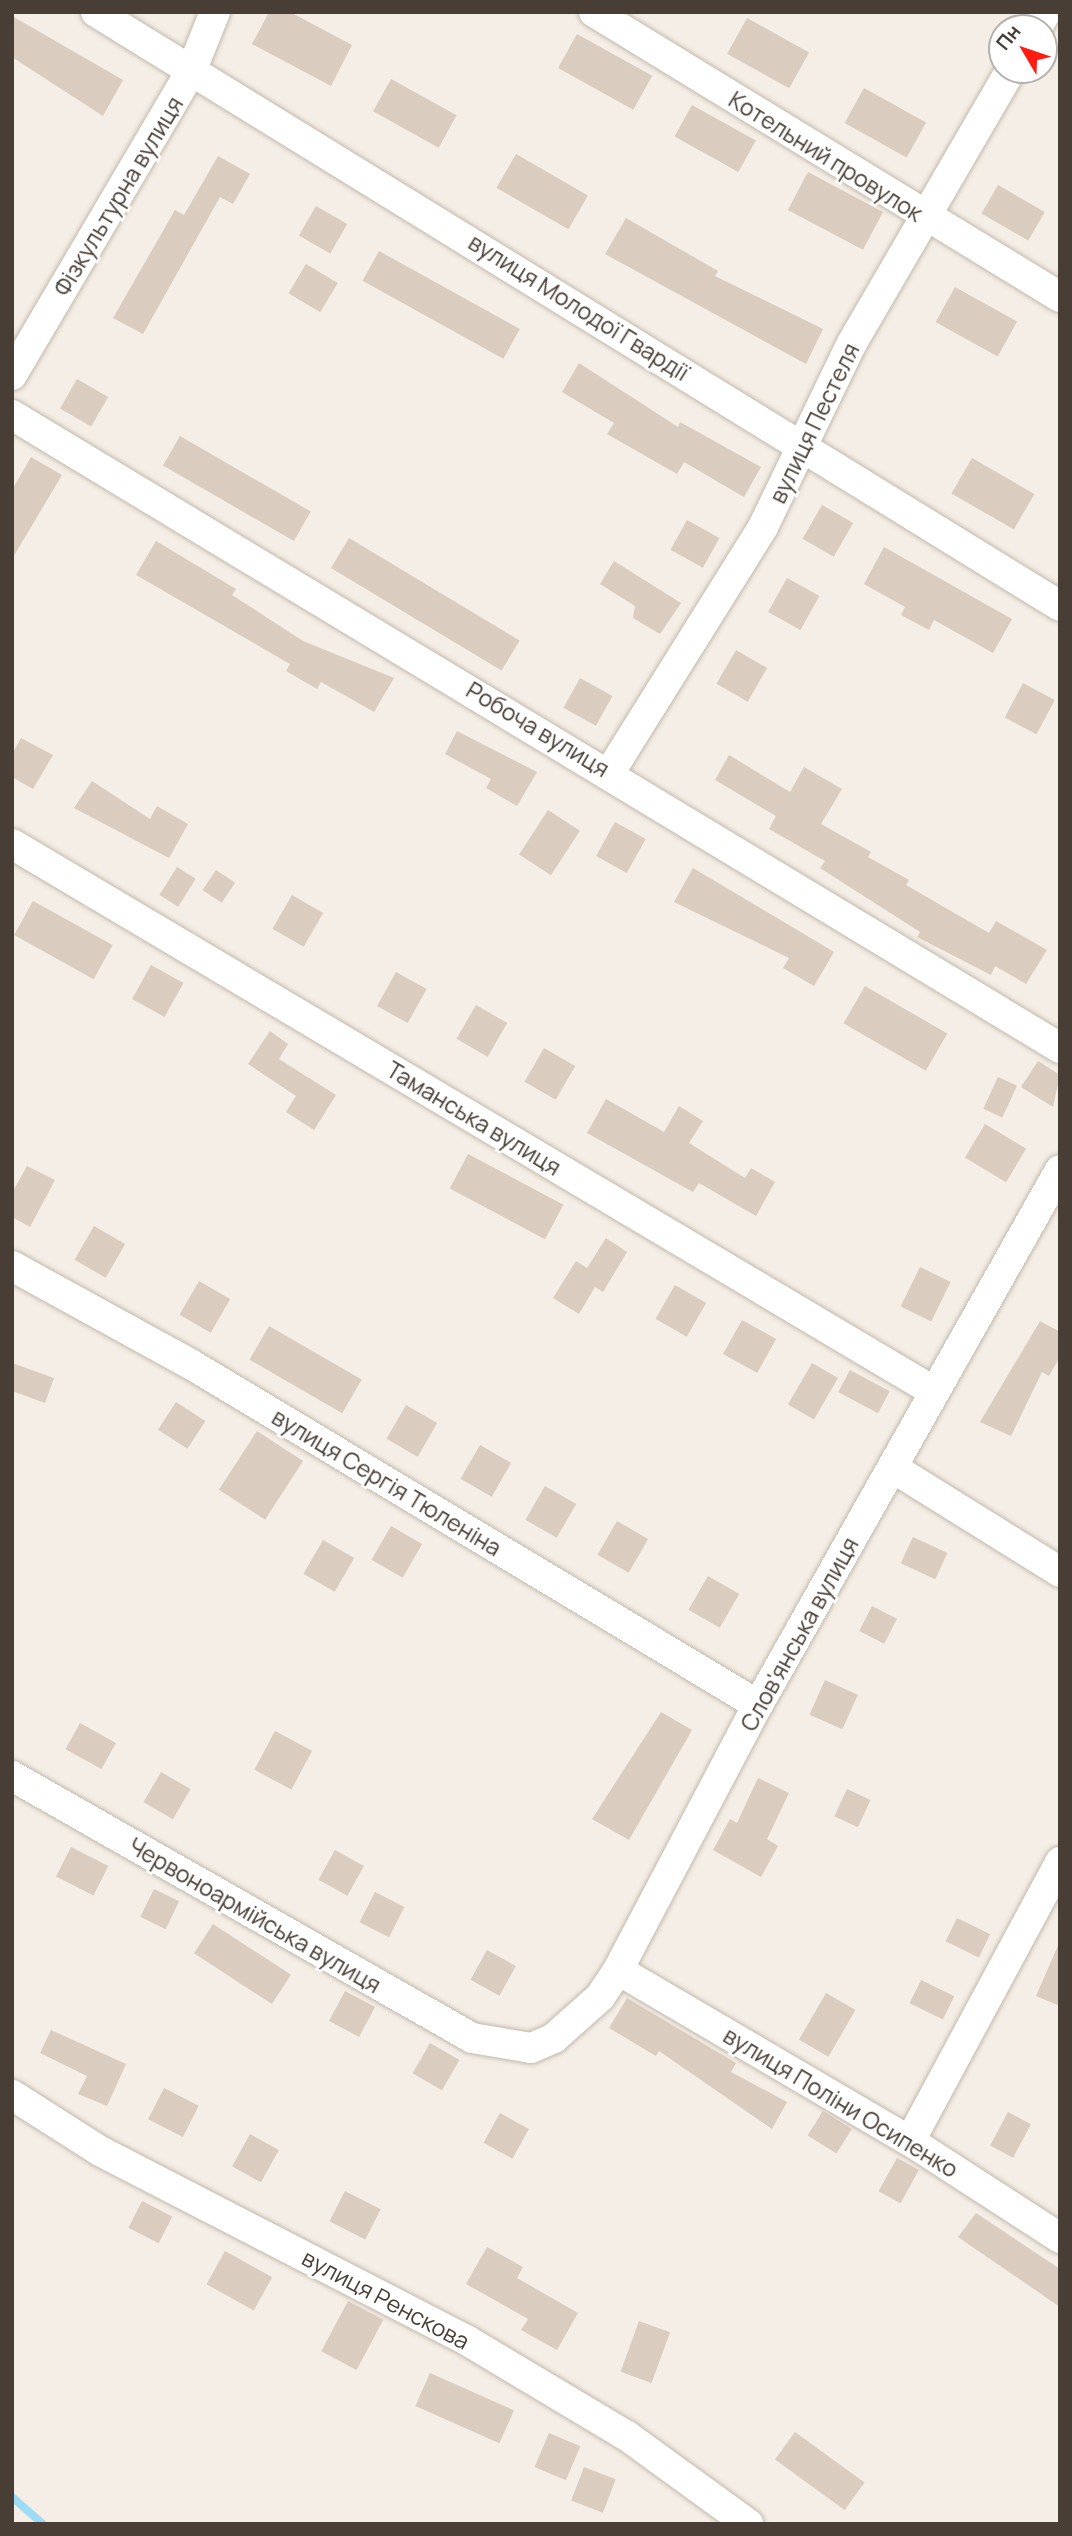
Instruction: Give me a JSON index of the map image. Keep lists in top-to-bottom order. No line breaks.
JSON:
{"streets":{"street":["Котельний провулок","Фізкультурна вулиця","вулиця Молодої Гвардії","вулиця Пестеля","Робоча вулиця","Таманська вулиця","вулиця Сергія Тюленіна","Слов'янська вулиця","Червоноармійська вулиця","вулиця Поліни Осипенко","вулиця Ренскова"]},"crossings":[["Котельний провулок","вулиця Пестеля"],["Фізкультурна вулиця","вулиця Молодої Гвардії"],["вулиця Молодої Гвардії","вулиця Пестеля"],["вулиця Пестеля","Робоча вулиця"],["Таманська вулиця","Слов'янська вулиця"],["вулиця Сергія Тюленіна","Слов'янська вулиця"],["Слов'янська вулиця","Червоноармійська вулиця"],["Слов'янська вулиця","вулиця Поліни Осипенко"]],"north":"top left"}
